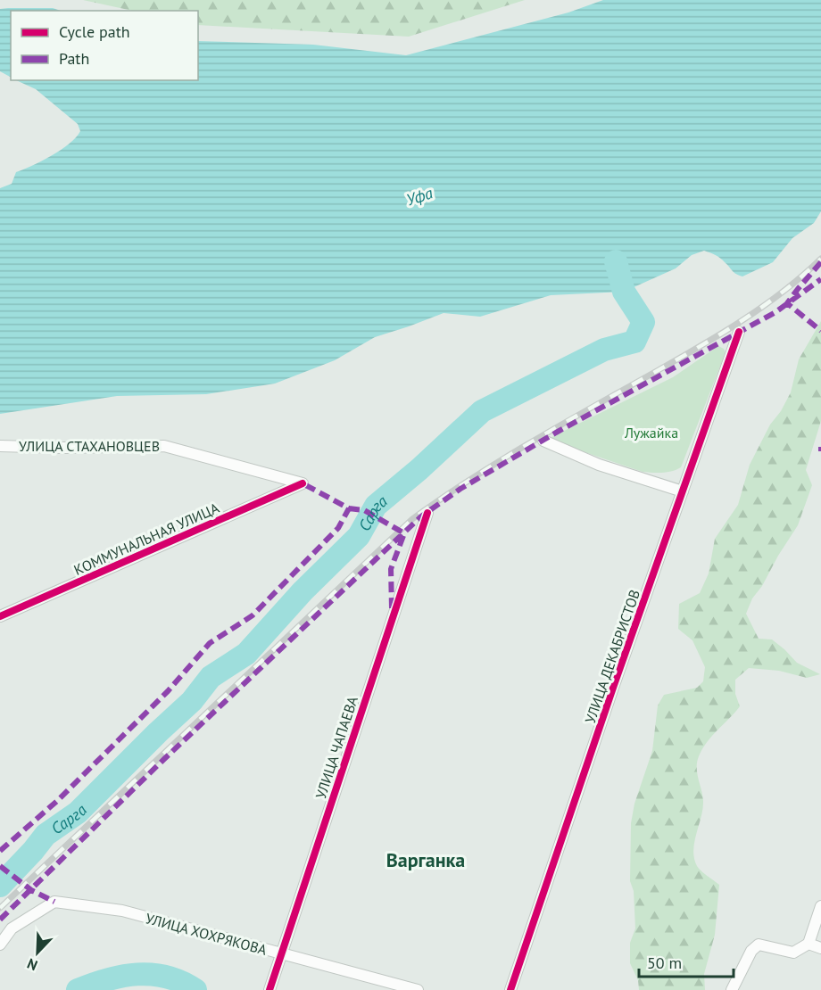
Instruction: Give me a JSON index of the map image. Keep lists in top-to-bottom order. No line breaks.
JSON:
{"streets":{"street":["УЛИЦА СТАХАНОВЦЕВ","КОММУНАЛЬНАЯ УЛИЦА","УЛИЦА ДЕКАБРИСТОВ","УЛИЦА ЧАПАЕВА","УЛИЦА ХОХРЯКОВА"]},"crossings":[["УЛИЦА СТАХАНОВЦЕВ","КОММУНАЛЬНАЯ УЛИЦА"],["УЛИЦА ЧАПАЕВА","УЛИЦА ХОХРЯКОВА"]],"districts":["Варганка"],"water":["Уфа","Сарга"],"parks":["Лужайка"],"legend":["Cycle path","Path"],"scale_bar":"50 m","north":"bottom left"}
